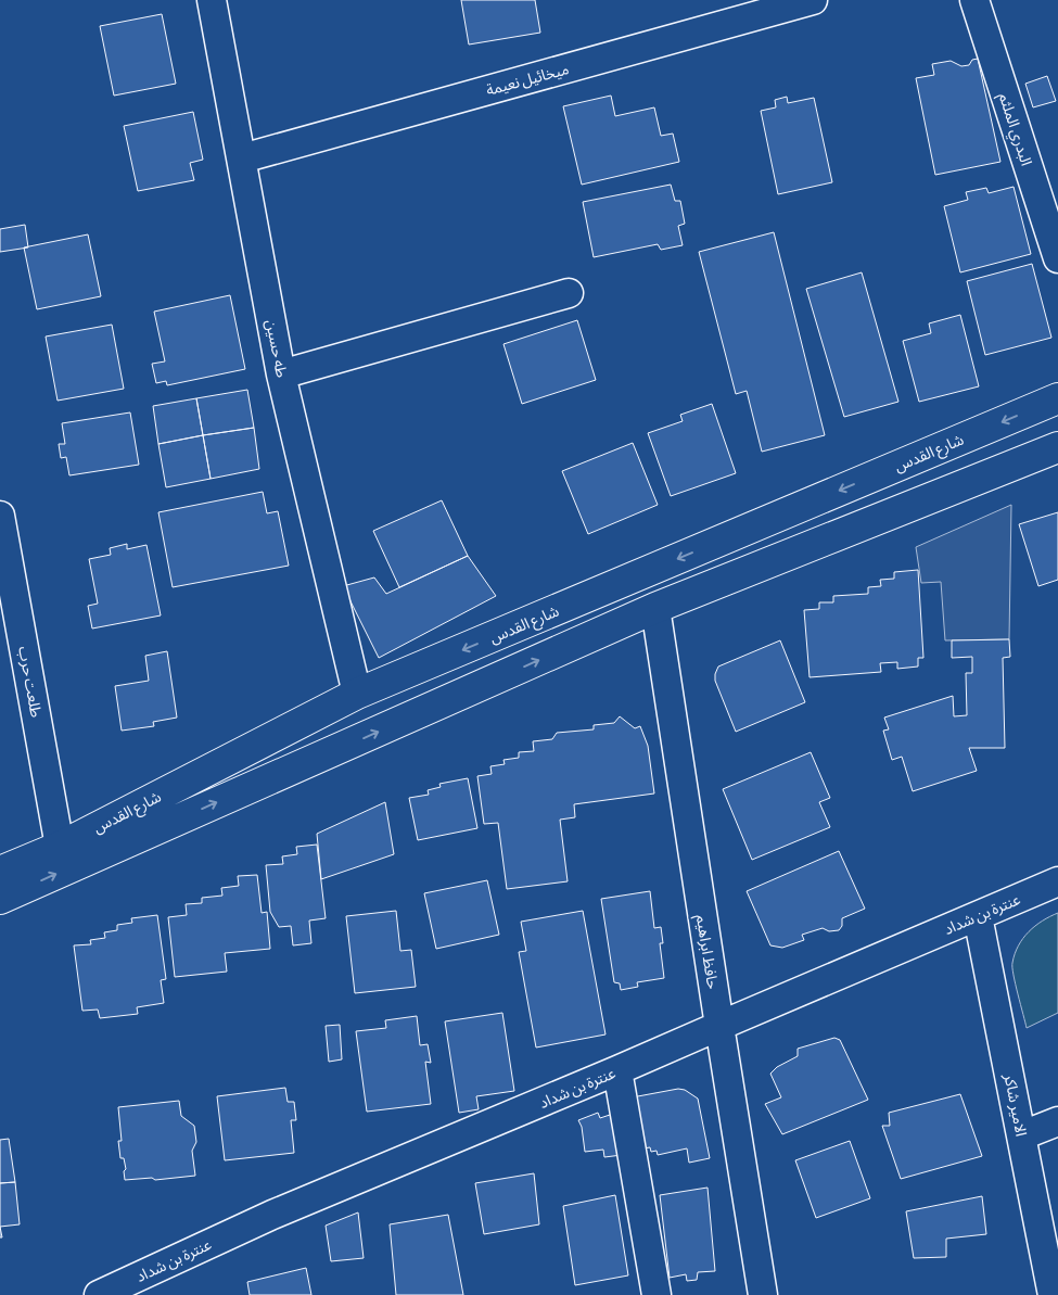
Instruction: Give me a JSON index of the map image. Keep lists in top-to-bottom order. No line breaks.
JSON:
{"streets":{"main road":["شارع القدس"],"street":["ميخائيل نعيمة","البدري الملثم","طه حسين","طلعت حرب","عنترة بن شداد","حافظ ابراهيم","الامير شاكر"]},"crossings":[["ميخائيل نعيمة","طه حسين"],["طه حسين","شارع القدس"],["شارع القدس","طلعت حرب"],["عنترة بن شداد","حافظ ابراهيم"],["عنترة بن شداد","الامير شاكر"]]}
